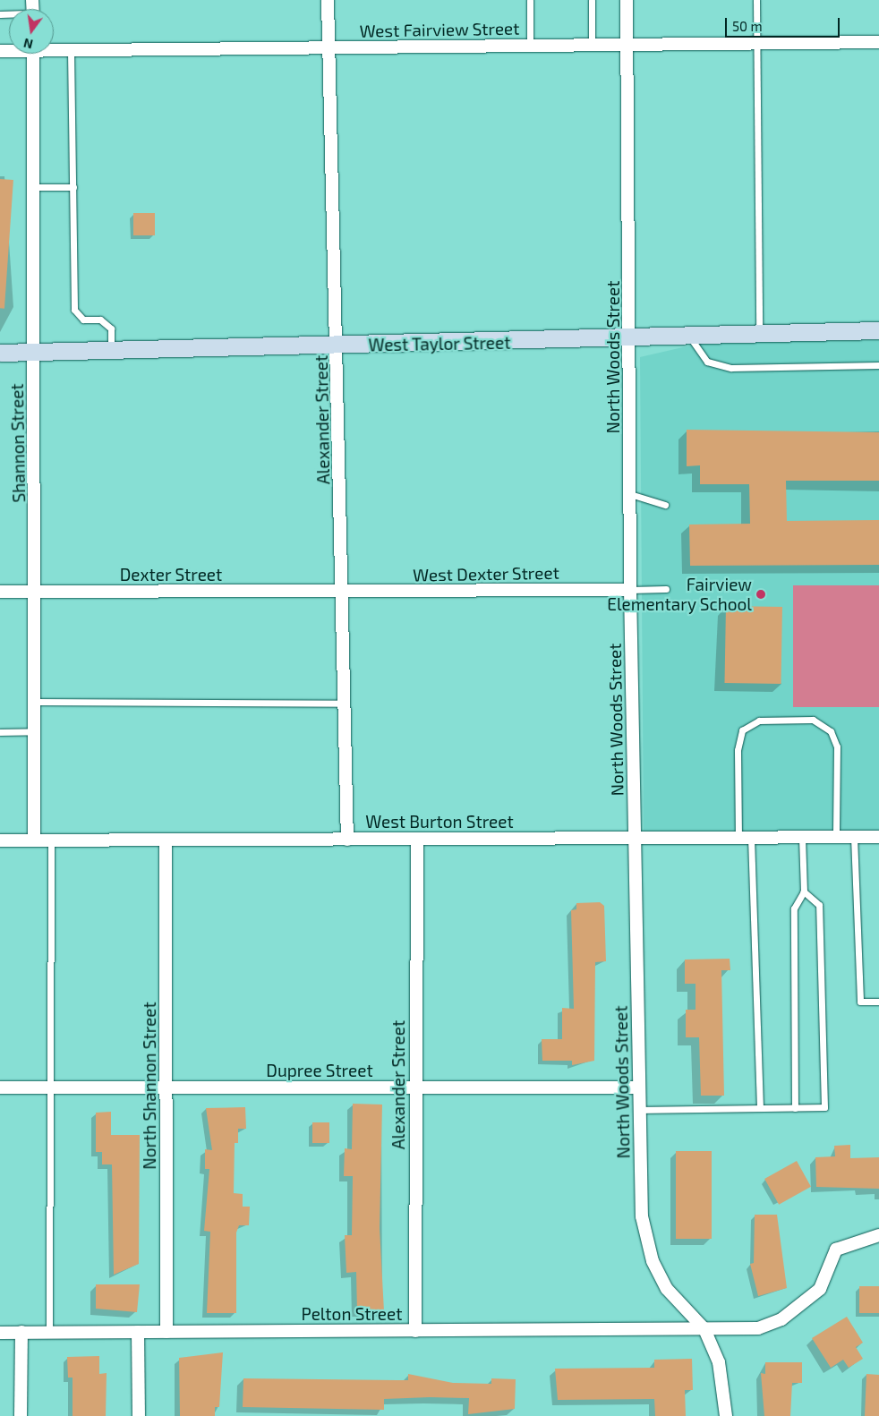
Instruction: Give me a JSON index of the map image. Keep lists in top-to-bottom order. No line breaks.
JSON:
{"streets":{"main road":["West Taylor Street"],"street":["West Fairview Street","North Woods Street","Alexander Street","Shannon Street","West Dexter Street","Dexter Street","West Burton Street","Dupree Street","North Shannon Street","Pelton Street"]},"crossings":[["West Fairview Street","North Woods Street"],["West Fairview Street","Alexander Street"],["West Taylor Street","North Woods Street"],["West Taylor Street","Alexander Street"],["West Taylor Street","Shannon Street"],["North Woods Street","West Dexter Street"],["North Woods Street","West Burton Street"],["North Woods Street","Dupree Street"],["North Woods Street","Pelton Street"],["Alexander Street","West Dexter Street"],["Alexander Street","Dexter Street"],["Alexander Street","West Burton Street"],["Alexander Street","Dupree Street"],["Alexander Street","Pelton Street"],["Shannon Street","Dexter Street"],["Shannon Street","West Burton Street"],["West Dexter Street","Dexter Street"],["West Burton Street","North Shannon Street"],["Dupree Street","North Shannon Street"],["North Shannon Street","Pelton Street"]],"places":["Fairview Elementary School"],"scale_bar":"50 m","north":"bottom"}
